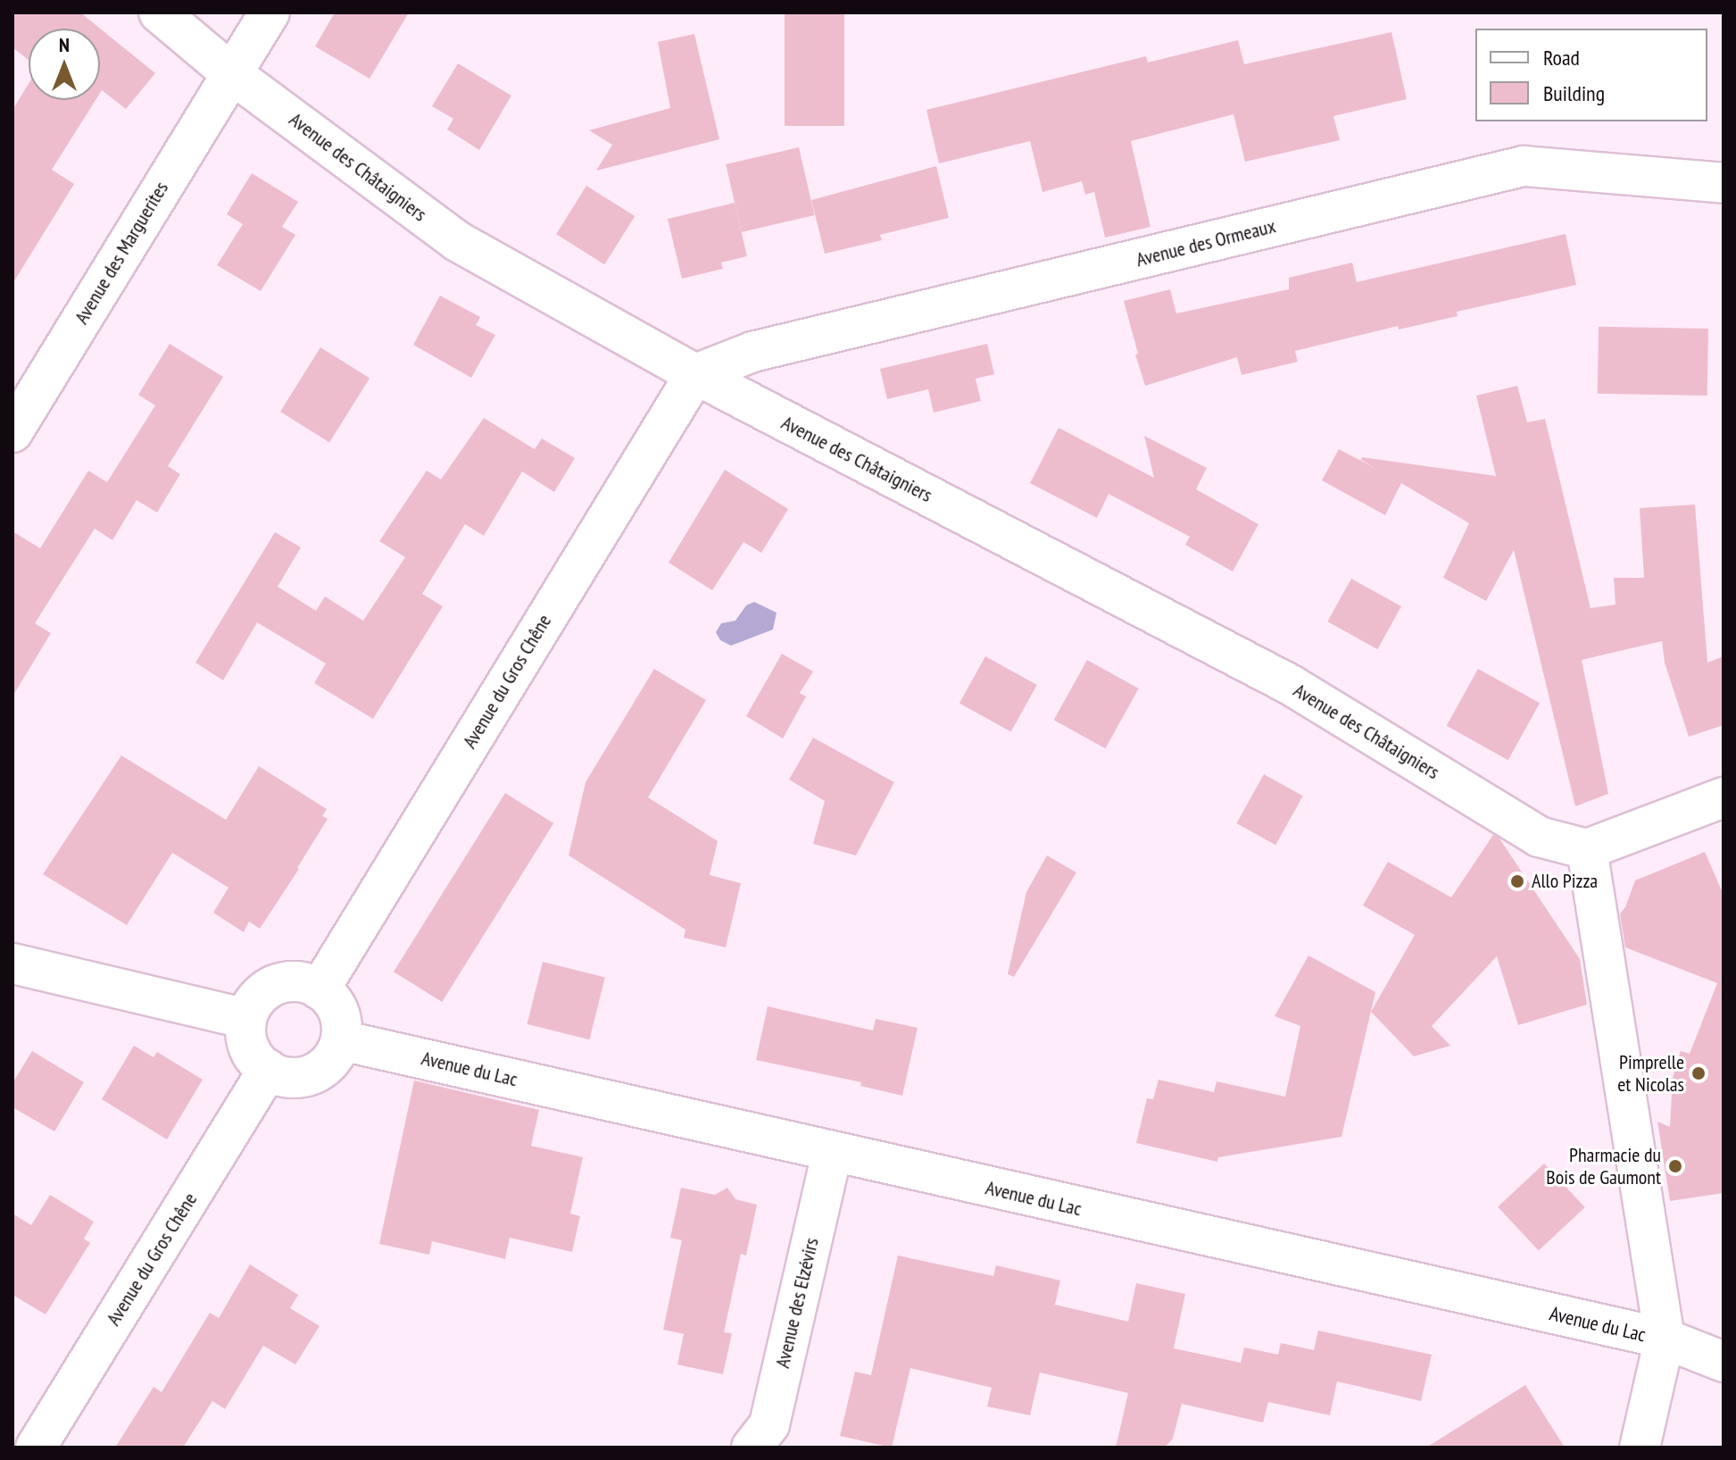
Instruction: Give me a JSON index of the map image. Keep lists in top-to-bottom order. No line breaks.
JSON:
{"streets":{"street":["Avenue des Châtaigniers","Avenue des Ormeaux","Avenue des Marguerites","Avenue du Gros Chêne","Avenue du Lac","Avenue des Elzévirs"]},"crossings":[["Avenue des Châtaigniers","Avenue des Ormeaux"],["Avenue des Châtaigniers","Avenue des Marguerites"],["Avenue des Châtaigniers","Avenue du Gros Chêne"],["Avenue des Ormeaux","Avenue du Gros Chêne"],["Avenue du Gros Chêne","Avenue du Lac"],["Avenue du Lac","Avenue des Elzévirs"]],"places":["Allo Pizza","Pimprelle et Nicolas","Pharmacie du Bois de Gaumont"],"legend":["Road","Building"],"north":"top"}
